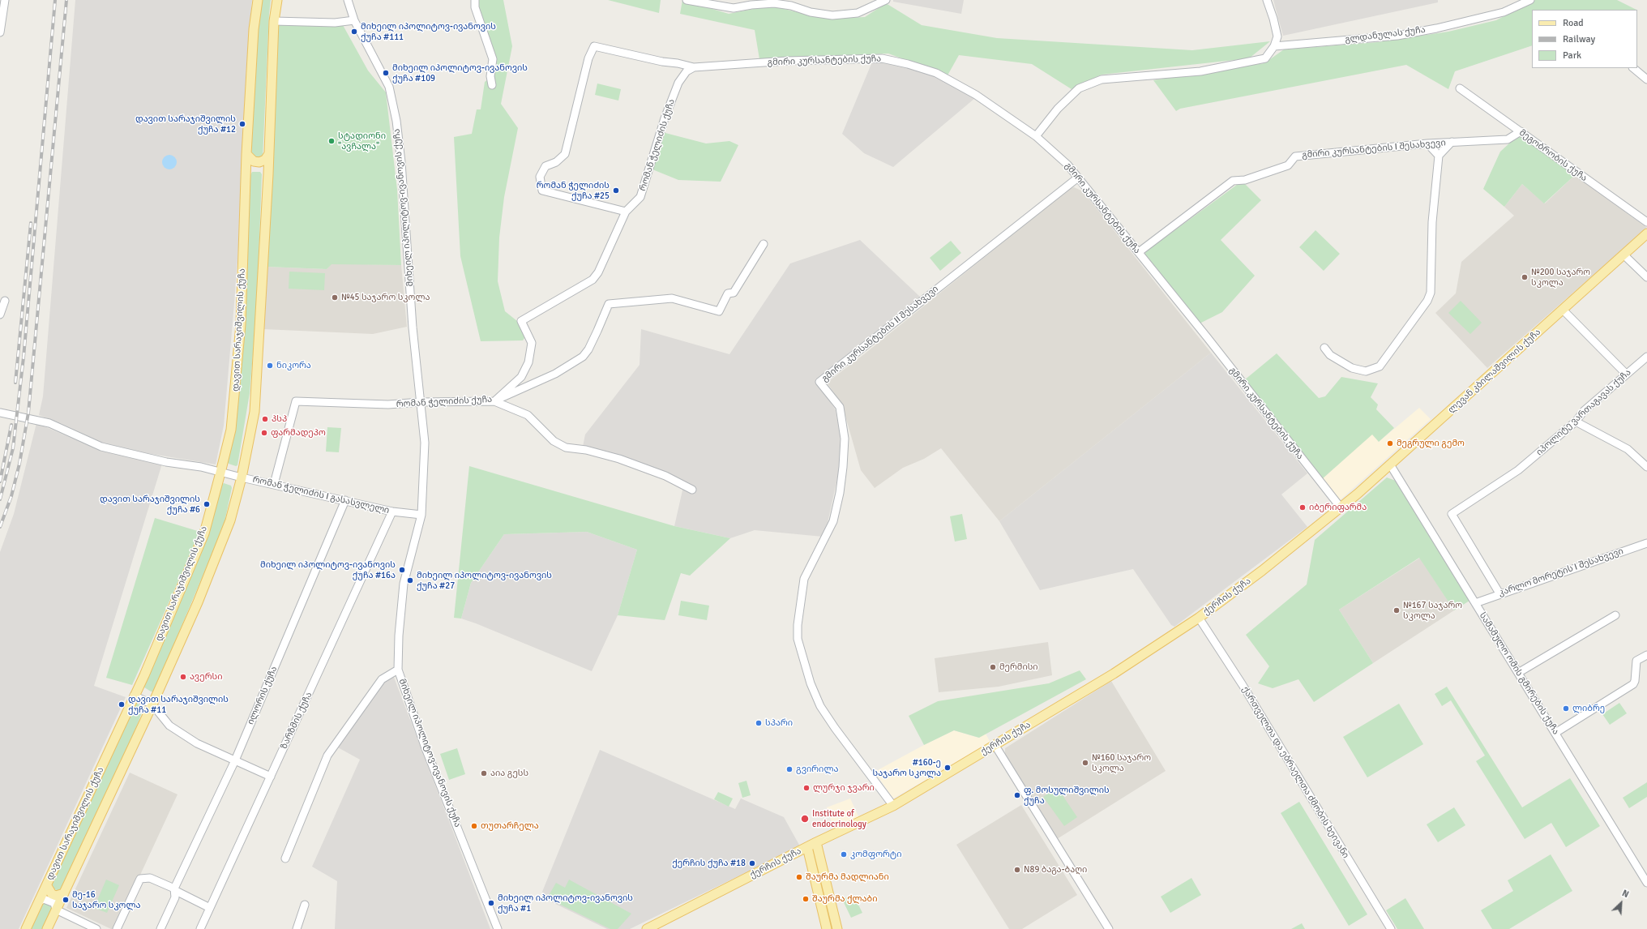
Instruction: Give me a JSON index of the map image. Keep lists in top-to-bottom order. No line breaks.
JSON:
{"streets":{"main road":["დავით სარაჯიშვილის ქუჩა","ლევან კბილაშვილის ქუჩა","ქერჩის ქუჩა"],"street":["გლდანულას ქუჩა","გმირი კურსანტების ქუჩა","რომან ჭელიძის ქუჩა","გმირი კურსანტების I შესახვევი","მეგობრობის ქუჩა","მიხეილ იპოლიტოვ-ივანოვის ქუჩა","გმირი კურსანტების II შესახვევი","იპოლიტე ვართაგავას ქუჩა","რომან ჭელიძის I გასასვლელი","კარლო მორეტის I შესახვევი","სამამულო ომის გმირების ქუჩა","ილორის ქუჩა","ზარზმის ქუჩა","ქართველთა და ებრაელთა ძმობის ხეივანი"]},"crossings":[["გმირი კურსანტების ქუჩა","რომან ჭელიძის ქუჩა"],["გმირი კურსანტების ქუჩა","გმირი კურსანტების I შესახვევი"],["გმირი კურსანტების ქუჩა","გმირი კურსანტების II შესახვევი"],["გმირი კურსანტების ქუჩა","ლევან კბილაშვილის ქუჩა"],["გმირი კურსანტების ქუჩა","ქერჩის ქუჩა"],["რომან ჭელიძის ქუჩა","მიხეილ იპოლიტოვ-ივანოვის ქუჩა"],["რომან ჭელიძის ქუჩა","რომან ჭელიძის I გასასვლელი"],["გმირი კურსანტების I შესახვევი","მეგობრობის ქუჩა"],["მიხეილ იპოლიტოვ-ივანოვის ქუჩა","რომან ჭელიძის I გასასვლელი"],["დავით სარაჯიშვილის ქუჩა","რომან ჭელიძის I გასასვლელი"],["გმირი კურსანტების II შესახვევი","ქერჩის ქუჩა"],["ლევან კბილაშვილის ქუჩა","ქერჩის ქუჩა"],["ლევან კბილაშვილის ქუჩა","სამამულო ომის გმირების ქუჩა"],["იპოლიტე ვართაგავას ქუჩა","კარლო მორეტის I შესახვევი"],["რომან ჭელიძის I გასასვლელი","ილორის ქუჩა"],["რომან ჭელიძის I გასასვლელი","ზარზმის ქუჩა"],["კარლო მორეტის I შესახვევი","სამამულო ომის გმირების ქუჩა"],["ქერჩის ქუჩა","ქართველთა და ებრაელთა ძმობის ხეივანი"]],"places":["მიხეილ იპოლიტოვ-ივანოვის ქუჩა #111","მიხეილ იპოლიტოვ-ივანოვის ქუჩა #109","დავით სარაჯიშვილის ქუჩა #12","სტადიონი \"ავჩალა\"","რომან ჭელიძის ქუჩა #25","№200 საჯარო სკოლა","№45 საჯარო სკოლა","ნიკორა","პსპ","ფარმადეპო","მეგრული გემო","დავით სარაჯიშვილის ქუჩა #6","იბერიფარმა","მიხეილ იპოლიტოვ-ივანოვის ქუჩა #16ა","მიხეილ იპოლიტოვ-ივანოვის ქუჩა #27","№167 საჯარო სკოლა","მერმისი","ავერსი","დავით სარაჯიშვილის ქუჩა #11","ლიბრე","სპარი","№160 საჯარო სკოლა","#160-ე საჯარო სკოლა","გვირილა","აია გესს","ლურჯი ჯვარი","ფ. მოსულიშვილის ქუჩა","Institute of endocrinology","თუთარჩელა","კომფორტი","ქერჩის ქუჩა #18","N89 ბაგა-ბაღი","შაურმა მადლიანი","შაურმა ქლაბი","მე-16 საჯარო სკოლა","მიხეილ იპოლიტოვ-ივანოვის ქუჩა #1"],"legend":["Road","Railway","Park"],"north":"top right"}
